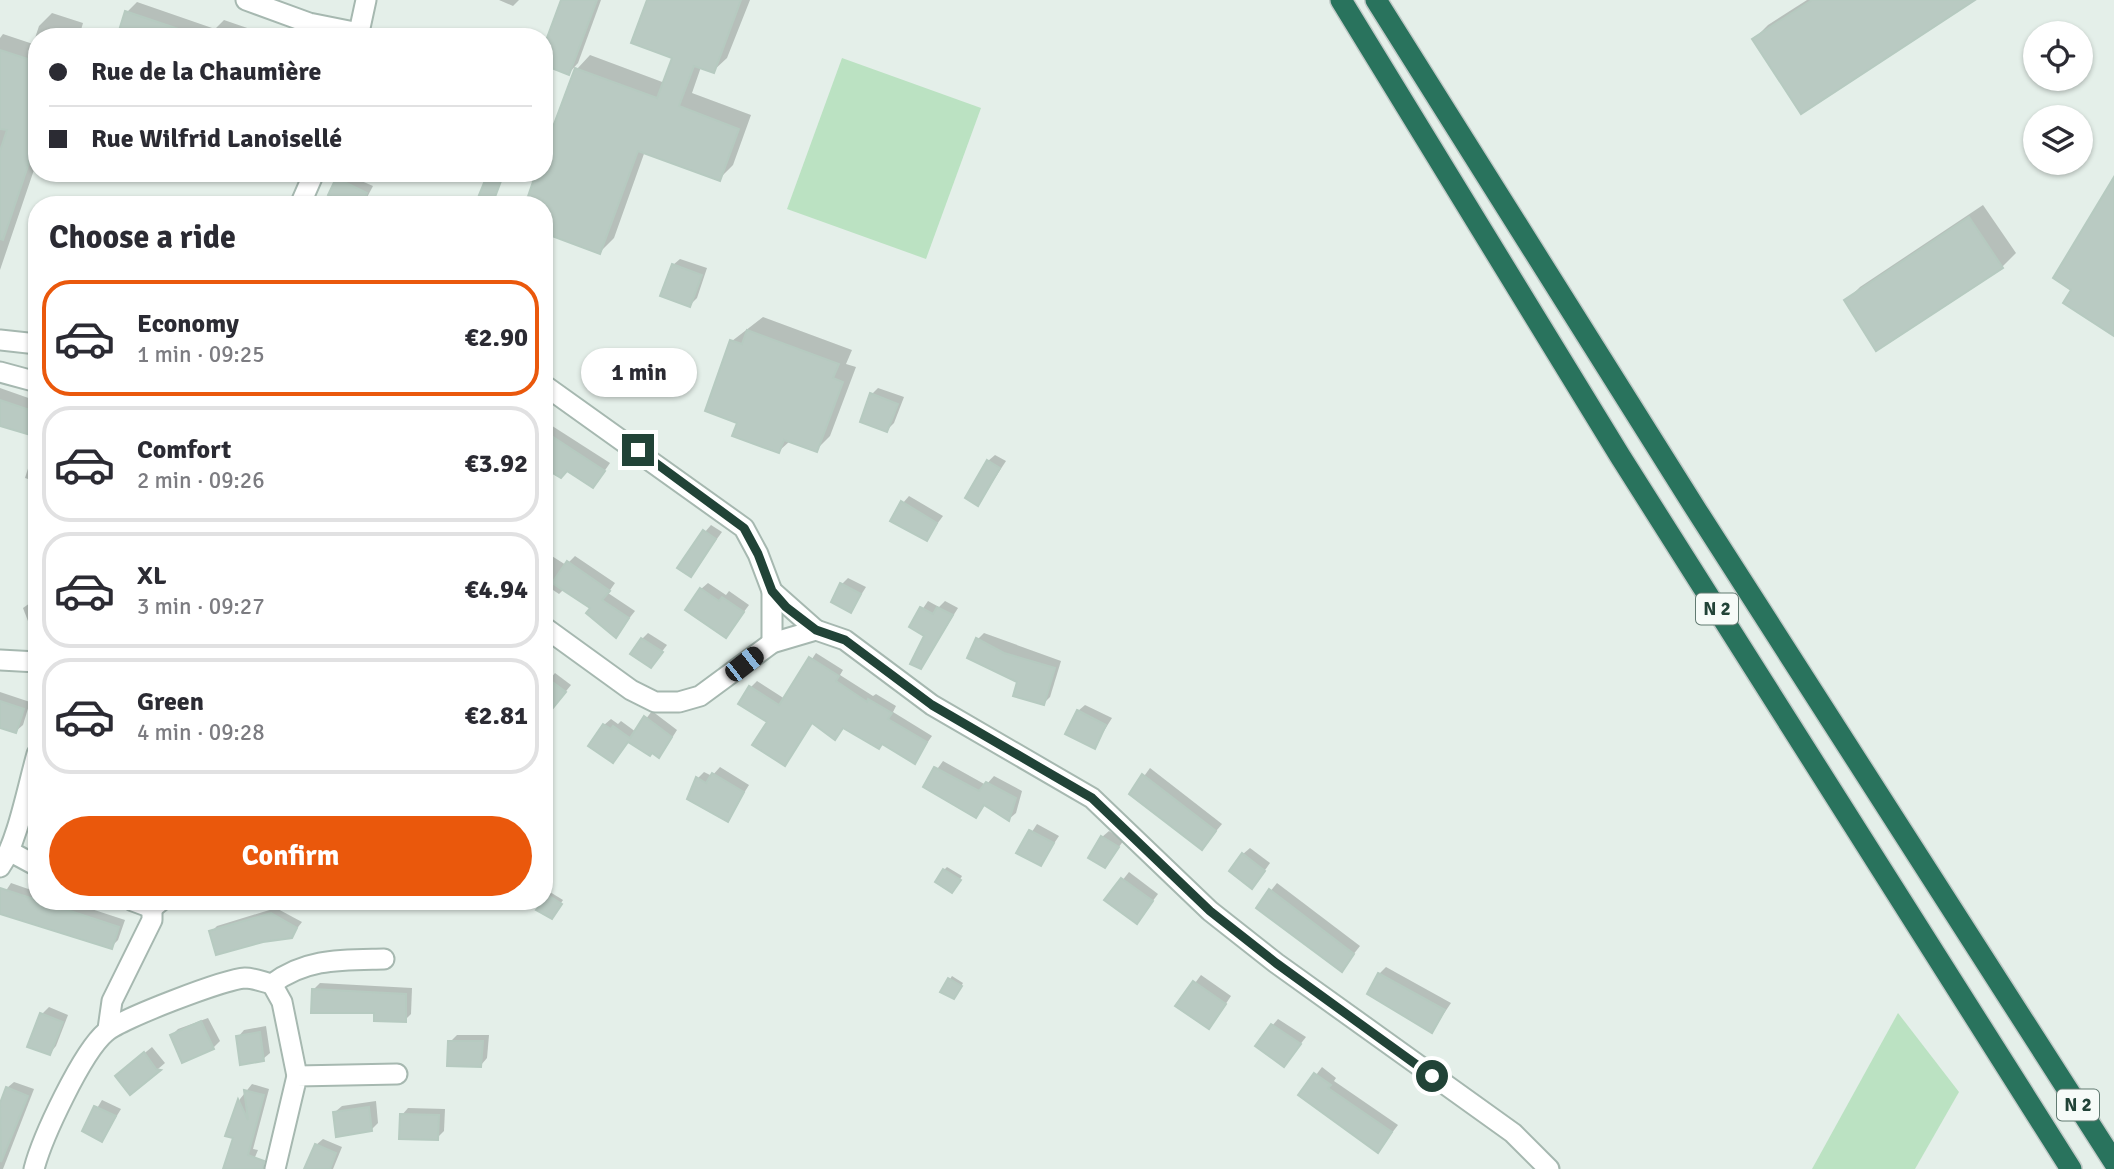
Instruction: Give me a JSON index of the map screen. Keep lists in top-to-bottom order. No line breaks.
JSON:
{"streets":{"highway":["N 2"]},"page":{"banner":["Rue de la Chaumière","Rue Wilfrid Lanoisellé"],"heading":"Choose a ride","list":[{"name":"Economy","note":"1 min · 09:25","value":"€2.90"},{"name":"Comfort","note":"2 min · 09:26","value":"€3.92"},{"name":"XL","note":"3 min · 09:27","value":"€4.94"},{"name":"Green","note":"4 min · 09:28","value":"€2.81"}],"bubble":"1 min","buttons":"Confirm"}}
